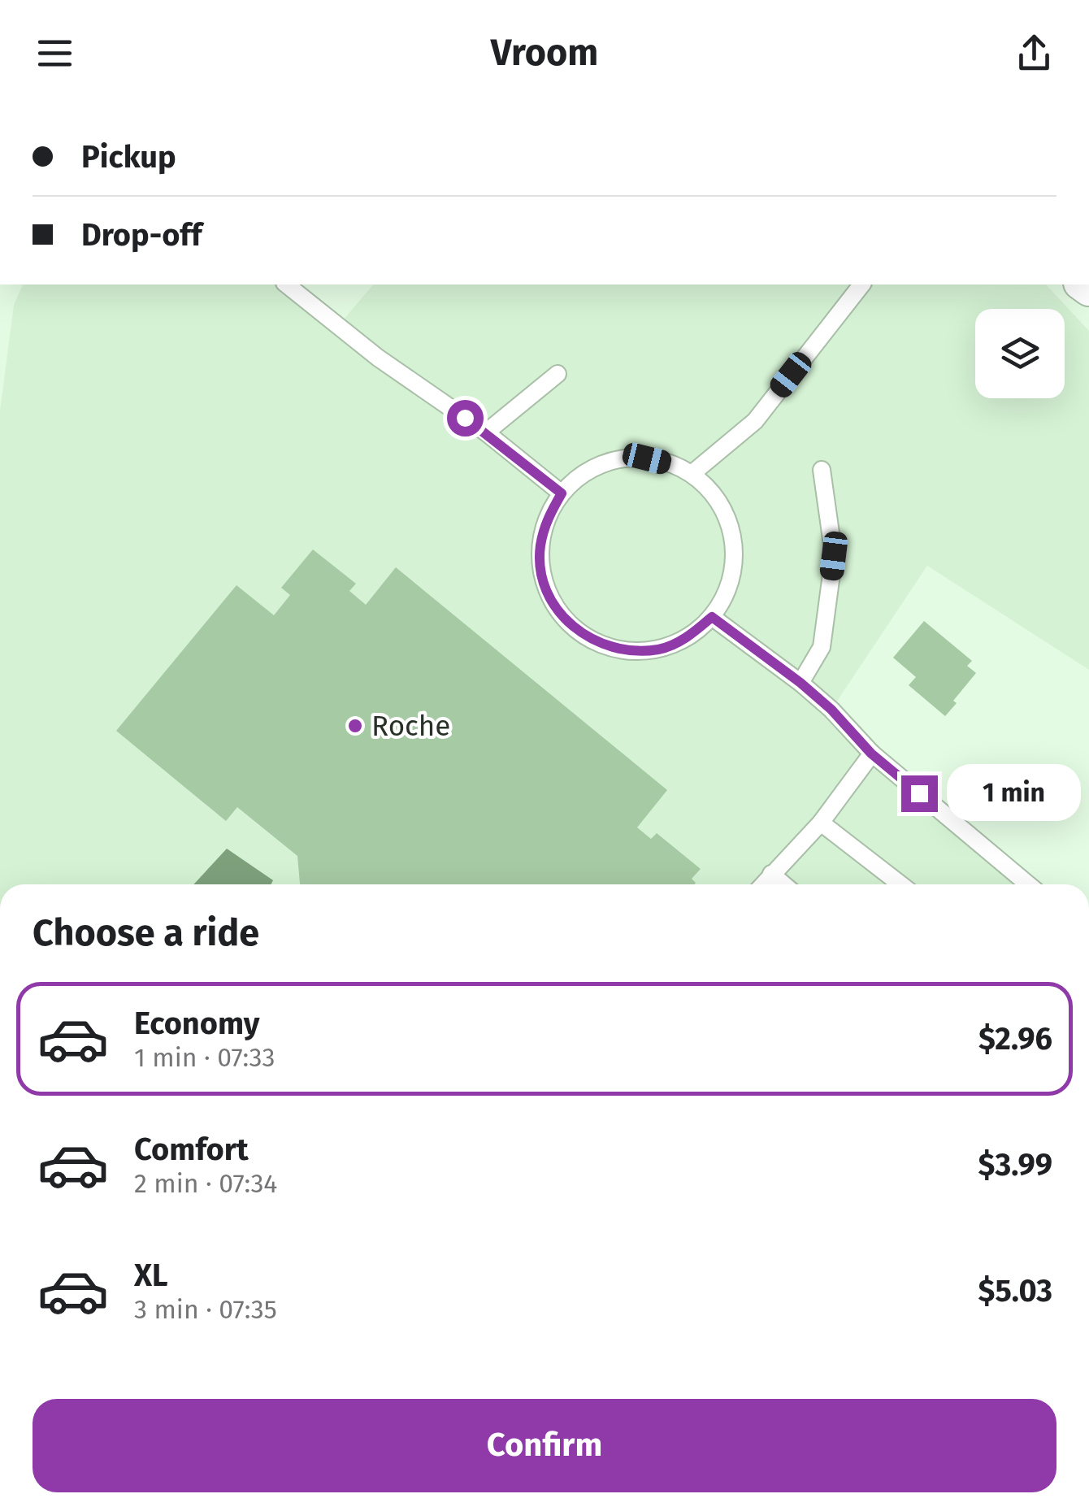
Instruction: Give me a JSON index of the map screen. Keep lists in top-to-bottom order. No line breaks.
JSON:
{"places":["Roche"],"page":{"header":"Vroom","banner":["Pickup","Drop-off"],"bubble":"1 min","heading":"Choose a ride","list":[{"name":"Economy","note":"1 min · 07:33","value":"$2.96"},{"name":"Comfort","note":"2 min · 07:34","value":"$3.99"},{"name":"XL","note":"3 min · 07:35","value":"$5.03"}],"buttons":"Confirm"}}
